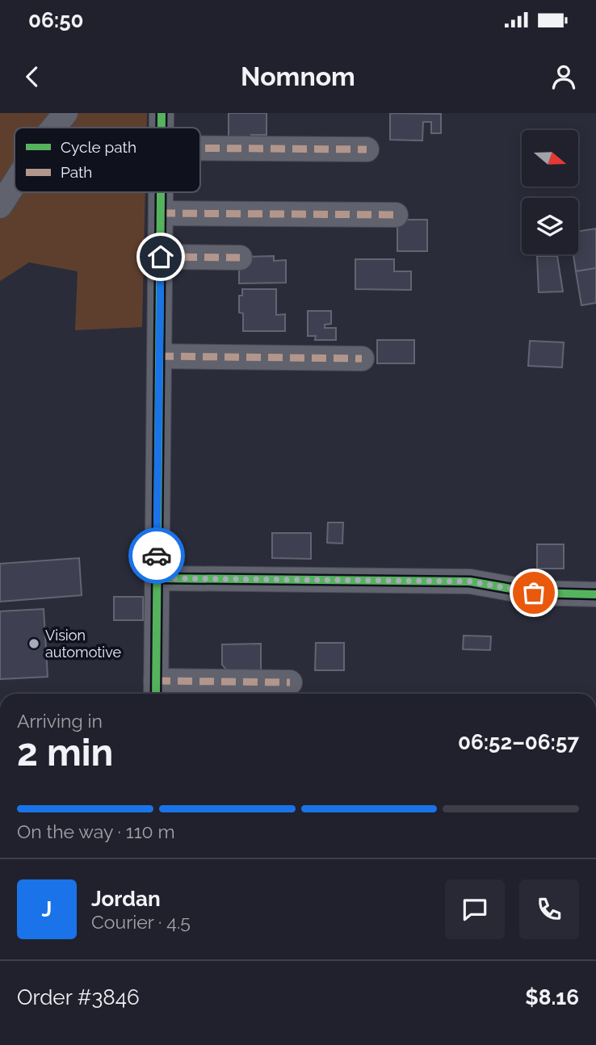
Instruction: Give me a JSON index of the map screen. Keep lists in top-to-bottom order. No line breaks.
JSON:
{"places":["Vision automotive"],"legend":["Cycle path","Path"],"north":"right","page":{"status":"06:50","header":"Nomnom","heading":["2 min","Arriving in","06:52–06:57"],"panel":["Jordan","Courier · 4.5","Order #3846","$8.16"],"bar":"On the way · 110 m","round":"J"}}
